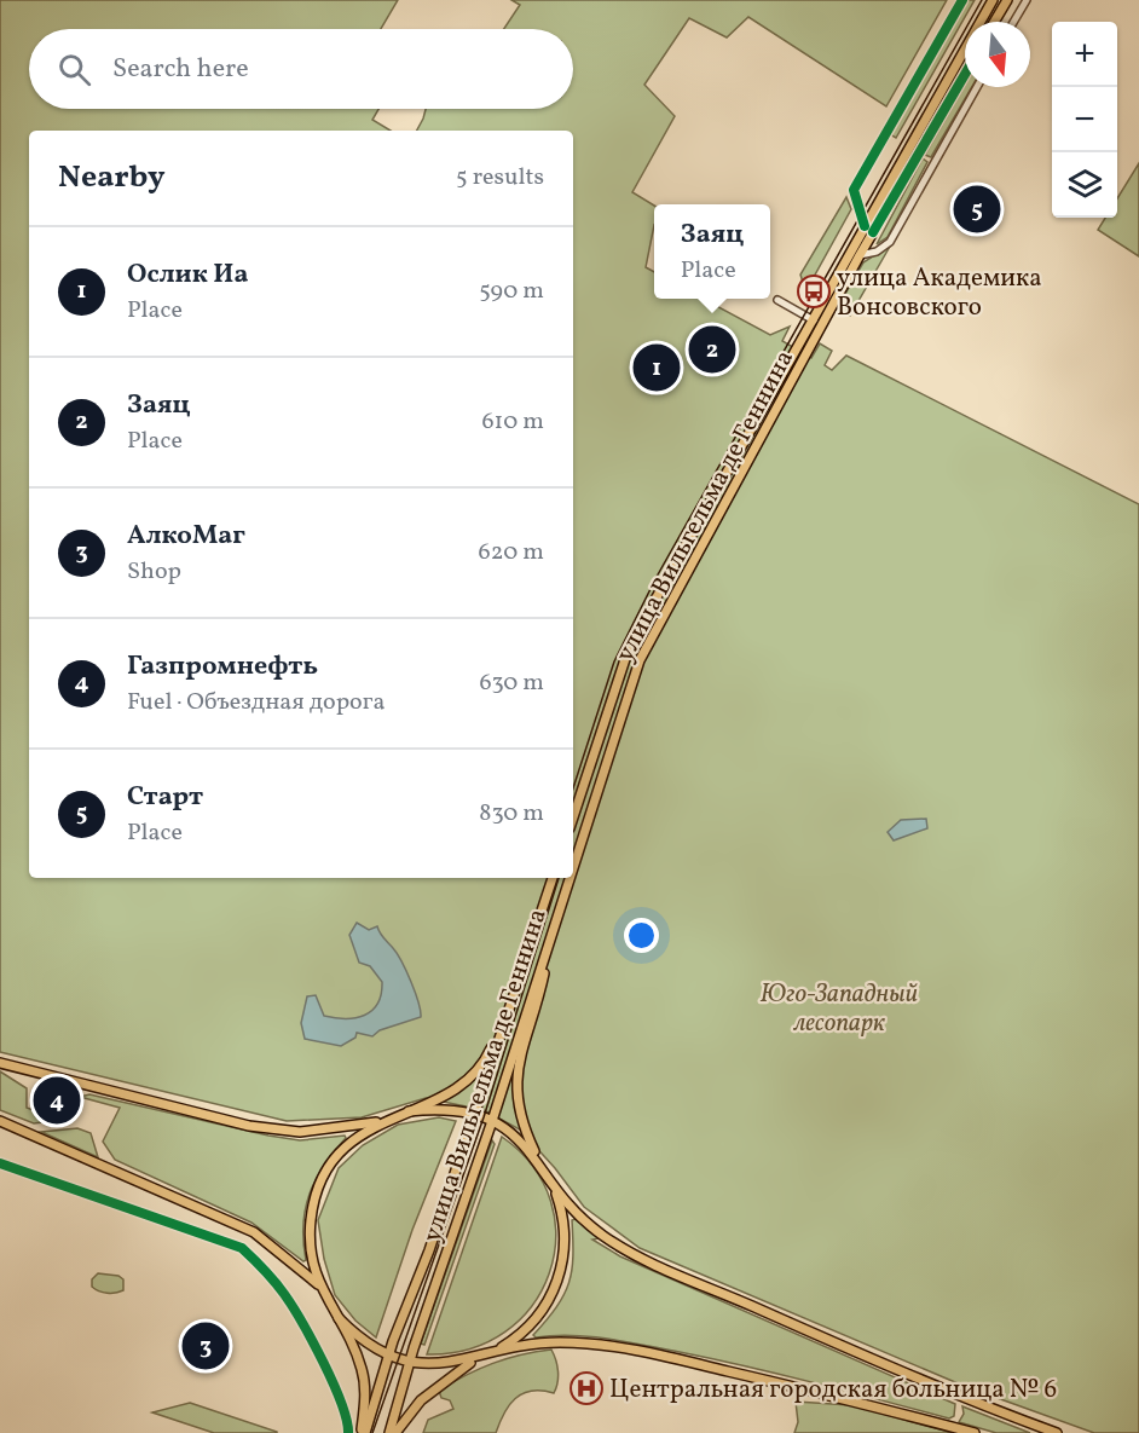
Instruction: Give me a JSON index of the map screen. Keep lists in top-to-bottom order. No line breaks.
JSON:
{"streets":{"main road":["улица Вильгельма де Геннина"]},"parks":["Юго-Западный лесопарк"],"places":{"bus stop":["улица Академика Вонсовского"],"hospital":["Центральная городская больница № 6"]},"north":"bottom","page":{"map_buttons":["+","−"],"search":"Search here","heading":["Nearby","5 results"],"pins":["5","2","1","4","3"],"popup":["Заяц","Place"],"list":[{"mark":"1","name":"Ослик Иа","note":"Place","value":"590 m"},{"mark":"2","name":"Заяц","note":"Place","value":"610 m"},{"mark":"3","name":"АлкоМаг","note":"Shop","value":"620 m"},{"mark":"4","name":"Газпромнефть","note":"Fuel · Объездная дорога","value":"630 m"},{"mark":"5","name":"Старт","note":"Place","value":"830 m"}]}}
